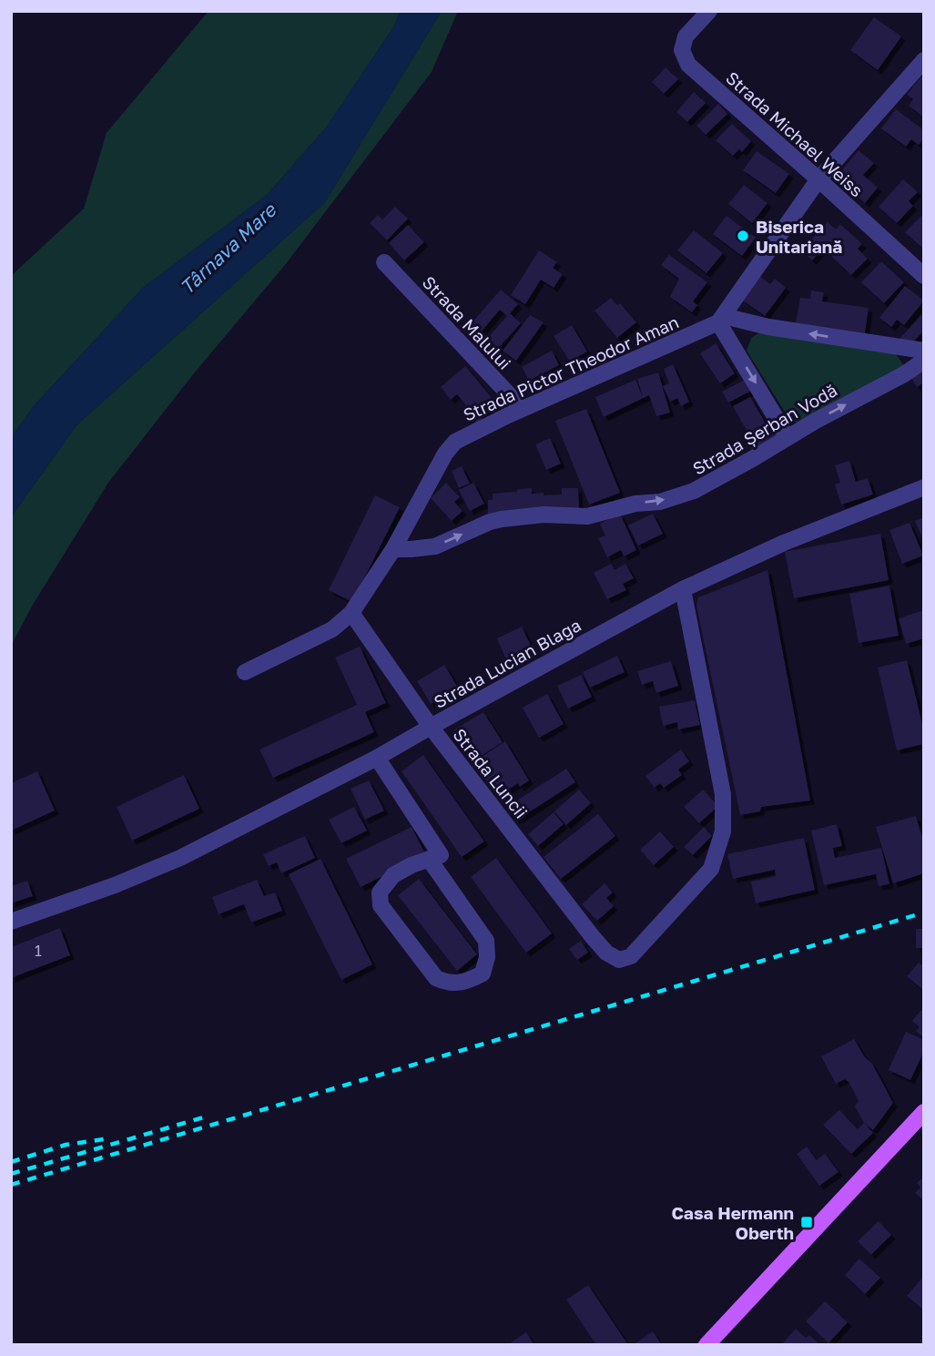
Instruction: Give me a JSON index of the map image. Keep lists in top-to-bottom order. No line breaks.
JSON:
{"streets":{"street":["Strada Michael Weiss","Strada Malului","Strada Pictor Theodor Aman","Strada Șerban Vodă","Strada Lucian Blaga","Strada Luncii"]},"crossings":[["Strada Malului","Strada Pictor Theodor Aman"],["Strada Pictor Theodor Aman","Strada Șerban Vodă"],["Strada Pictor Theodor Aman","Strada Luncii"],["Strada Lucian Blaga","Strada Luncii"]],"one_way":["Strada Șerban Vodă"],"water":["Târnava Mare"],"places":{"other":["Biserica Unitariană"],"transit":["Casa Hermann Oberth"]},"house_numbers":["1"]}
